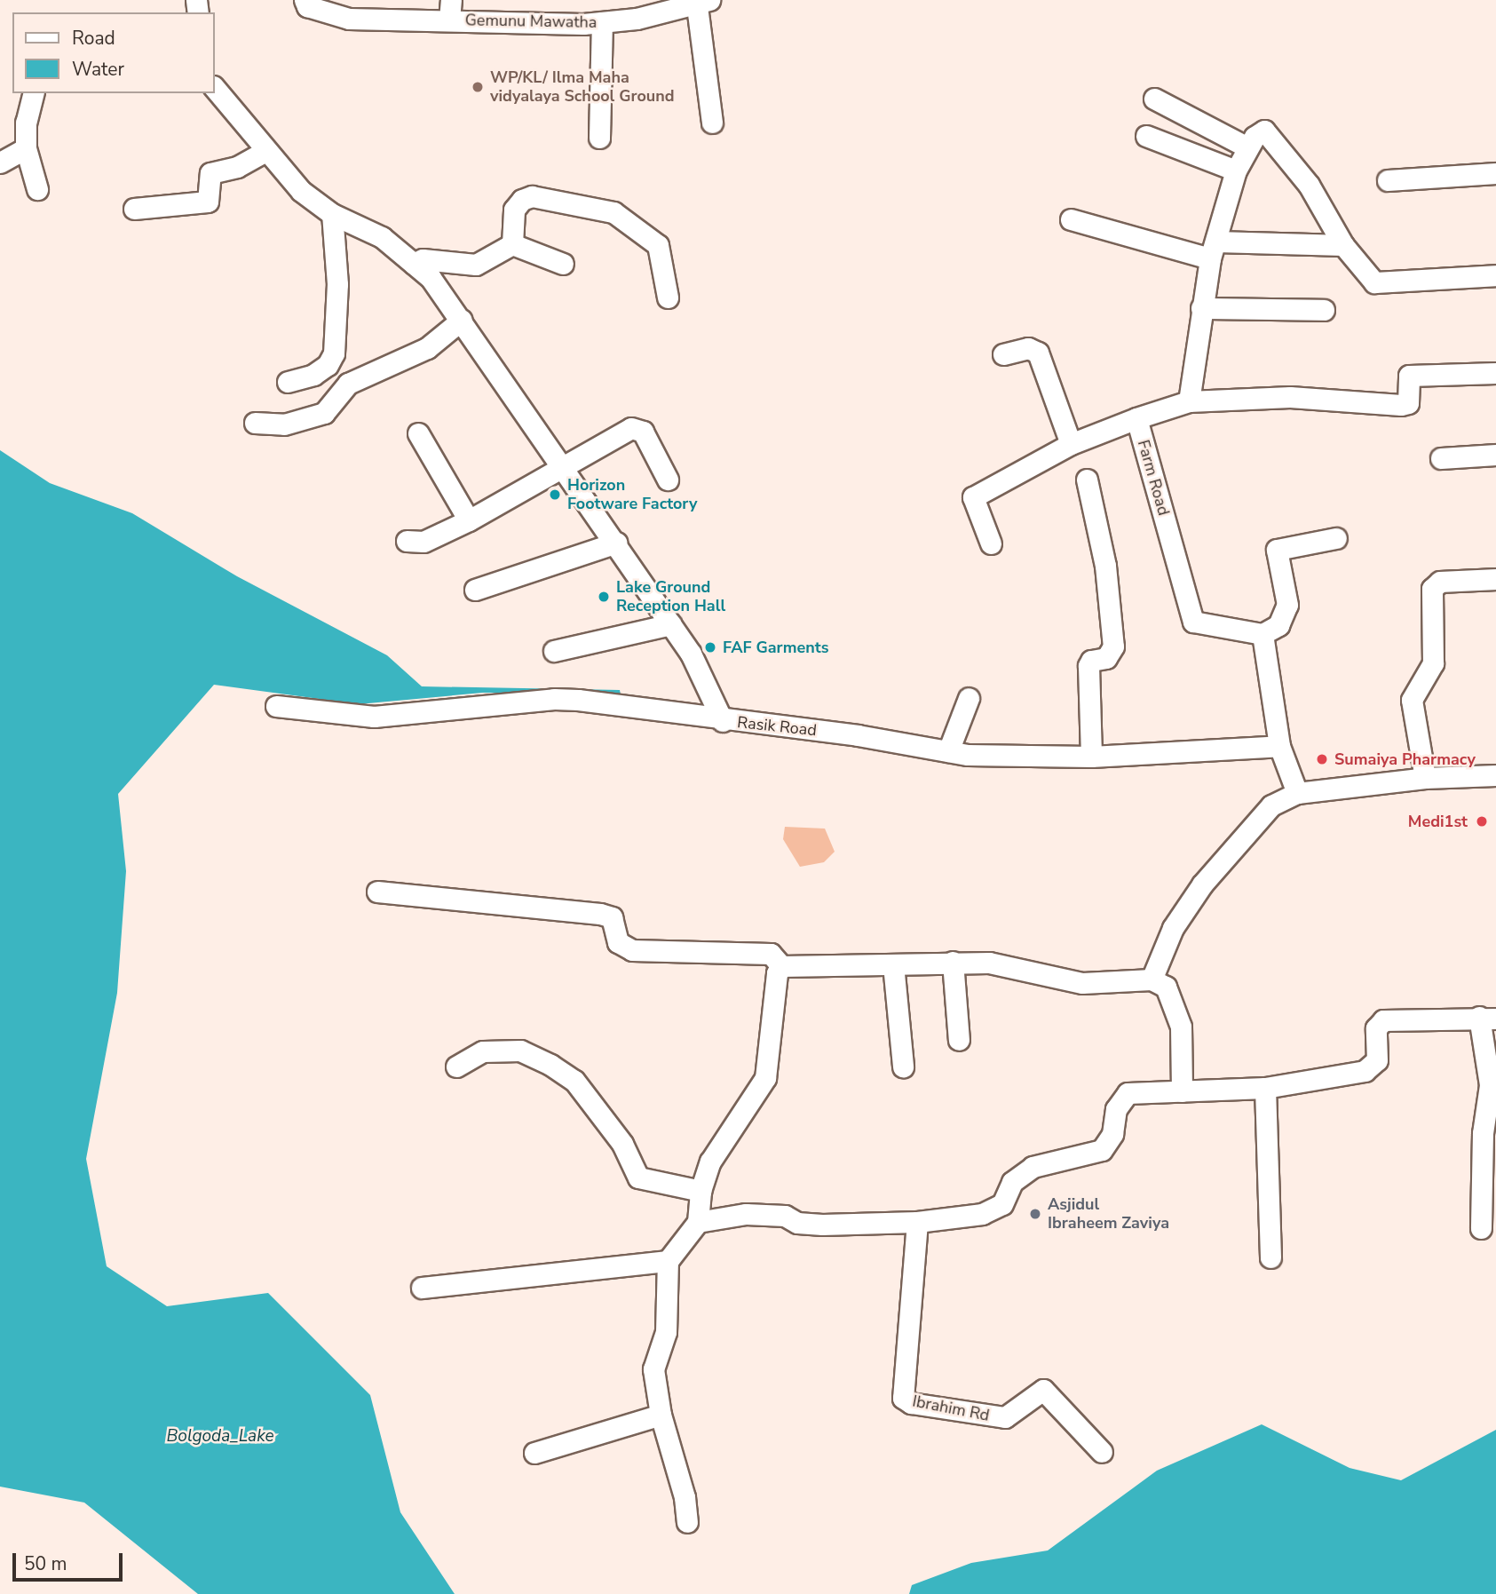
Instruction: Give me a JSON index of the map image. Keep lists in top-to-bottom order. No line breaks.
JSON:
{"streets":{"street":["Gemunu Mawatha","Farm Road","Rasik Road","Ibrahim Rd"]},"water":["Bolgoda_Lake"],"places":["WP/KL/ Ilma Maha vidyalaya School Ground","Horizon Footware Factory","Lake Ground Reception Hall","FAF Garments","Sumaiya Pharmacy","Medi1st","Asjidul Ibraheem Zaviya"],"legend":["Road","Water"],"scale_bar":"50 m"}
